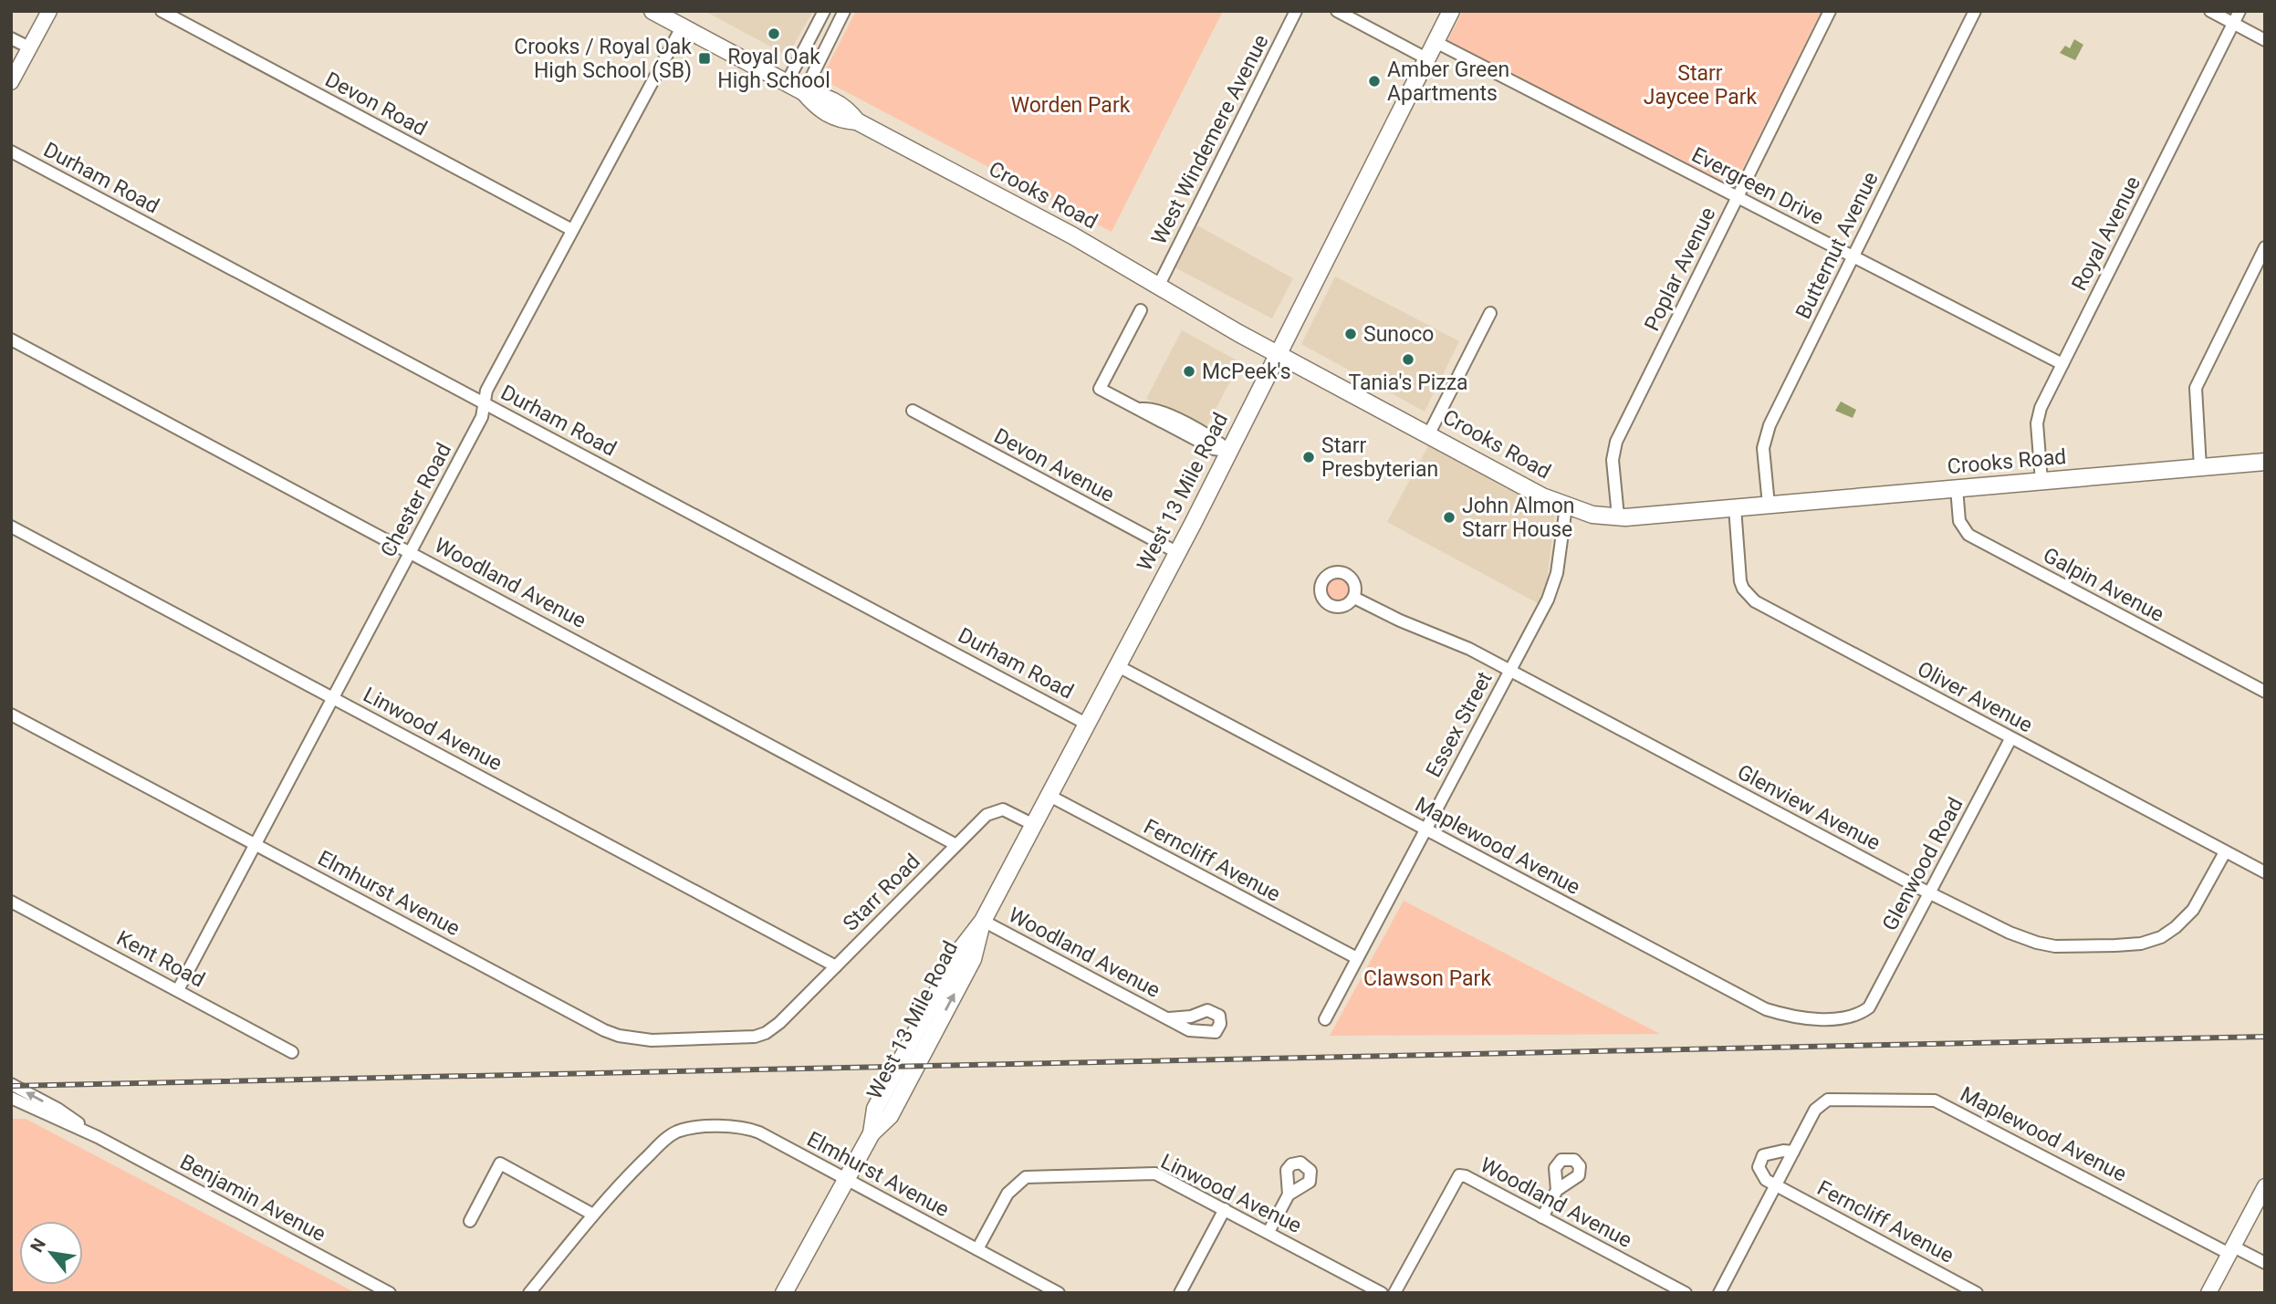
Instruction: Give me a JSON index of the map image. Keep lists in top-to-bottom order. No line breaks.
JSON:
{"streets":{"main road":["Crooks Road","West 13 Mile Road"],"street":["Devon Road","West Windemere Avenue","Durham Road","Evergreen Drive","Royal Avenue","Butternut Avenue","Poplar Avenue","Devon Avenue","Chester Road","Woodland Avenue","Galpin Avenue","Oliver Avenue","Essex Street","Linwood Avenue","Glenview Avenue","Maplewood Avenue","Ferncliff Avenue","Glenwood Road","Starr Road","Elmhurst Avenue","Kent Road","Benjamin Avenue"]},"crossings":[["Devon Road","Chester Road"],["West Windemere Avenue","Crooks Road"],["Durham Road","West 13 Mile Road"],["Durham Road","Chester Road"],["Evergreen Drive","Royal Avenue"],["Evergreen Drive","Butternut Avenue"],["Evergreen Drive","Poplar Avenue"],["Evergreen Drive","West 13 Mile Road"],["Crooks Road","Royal Avenue"],["Crooks Road","Butternut Avenue"],["Crooks Road","Poplar Avenue"],["Crooks Road","West 13 Mile Road"],["Crooks Road","Chester Road"],["Crooks Road","Galpin Avenue"],["Crooks Road","Oliver Avenue"],["Crooks Road","Essex Street"],["Devon Avenue","West 13 Mile Road"],["West 13 Mile Road","Woodland Avenue"],["West 13 Mile Road","Maplewood Avenue"],["West 13 Mile Road","Ferncliff Avenue"],["West 13 Mile Road","Starr Road"],["West 13 Mile Road","Elmhurst Avenue"],["Chester Road","Woodland Avenue"],["Chester Road","Linwood Avenue"],["Chester Road","Elmhurst Avenue"],["Chester Road","Kent Road"],["Woodland Avenue","Starr Road"],["Oliver Avenue","Glenview Avenue"],["Oliver Avenue","Glenwood Road"],["Essex Street","Glenview Avenue"],["Essex Street","Maplewood Avenue"],["Essex Street","Ferncliff Avenue"],["Linwood Avenue","Starr Road"],["Linwood Avenue","Elmhurst Avenue"],["Glenview Avenue","Glenwood Road"],["Maplewood Avenue","Glenwood Road"],["Starr Road","Elmhurst Avenue"]],"parks":["Starr Jaycee Park","Worden Park","Clawson Park"],"places":{"other":["Royal Oak High School","Amber Green Apartments","Sunoco","Tania's Pizza","McPeek's","Starr Presbyterian","John Almon Starr House"],"transit":["Crooks / Royal Oak High School (SB)"]},"north":"top left"}
